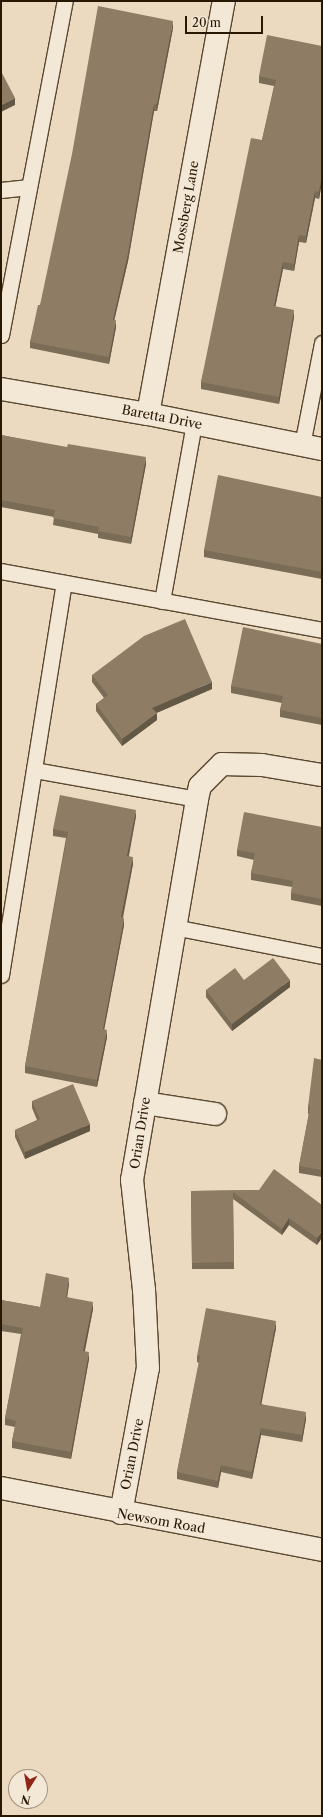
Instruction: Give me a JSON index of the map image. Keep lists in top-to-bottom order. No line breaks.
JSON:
{"streets":{"street":["Mossberg Lane","Baretta Drive","Orian Drive","Newsom Road"]},"crossings":[["Mossberg Lane","Baretta Drive"],["Orian Drive","Newsom Road"]],"scale_bar":"20 m","north":"bottom"}
